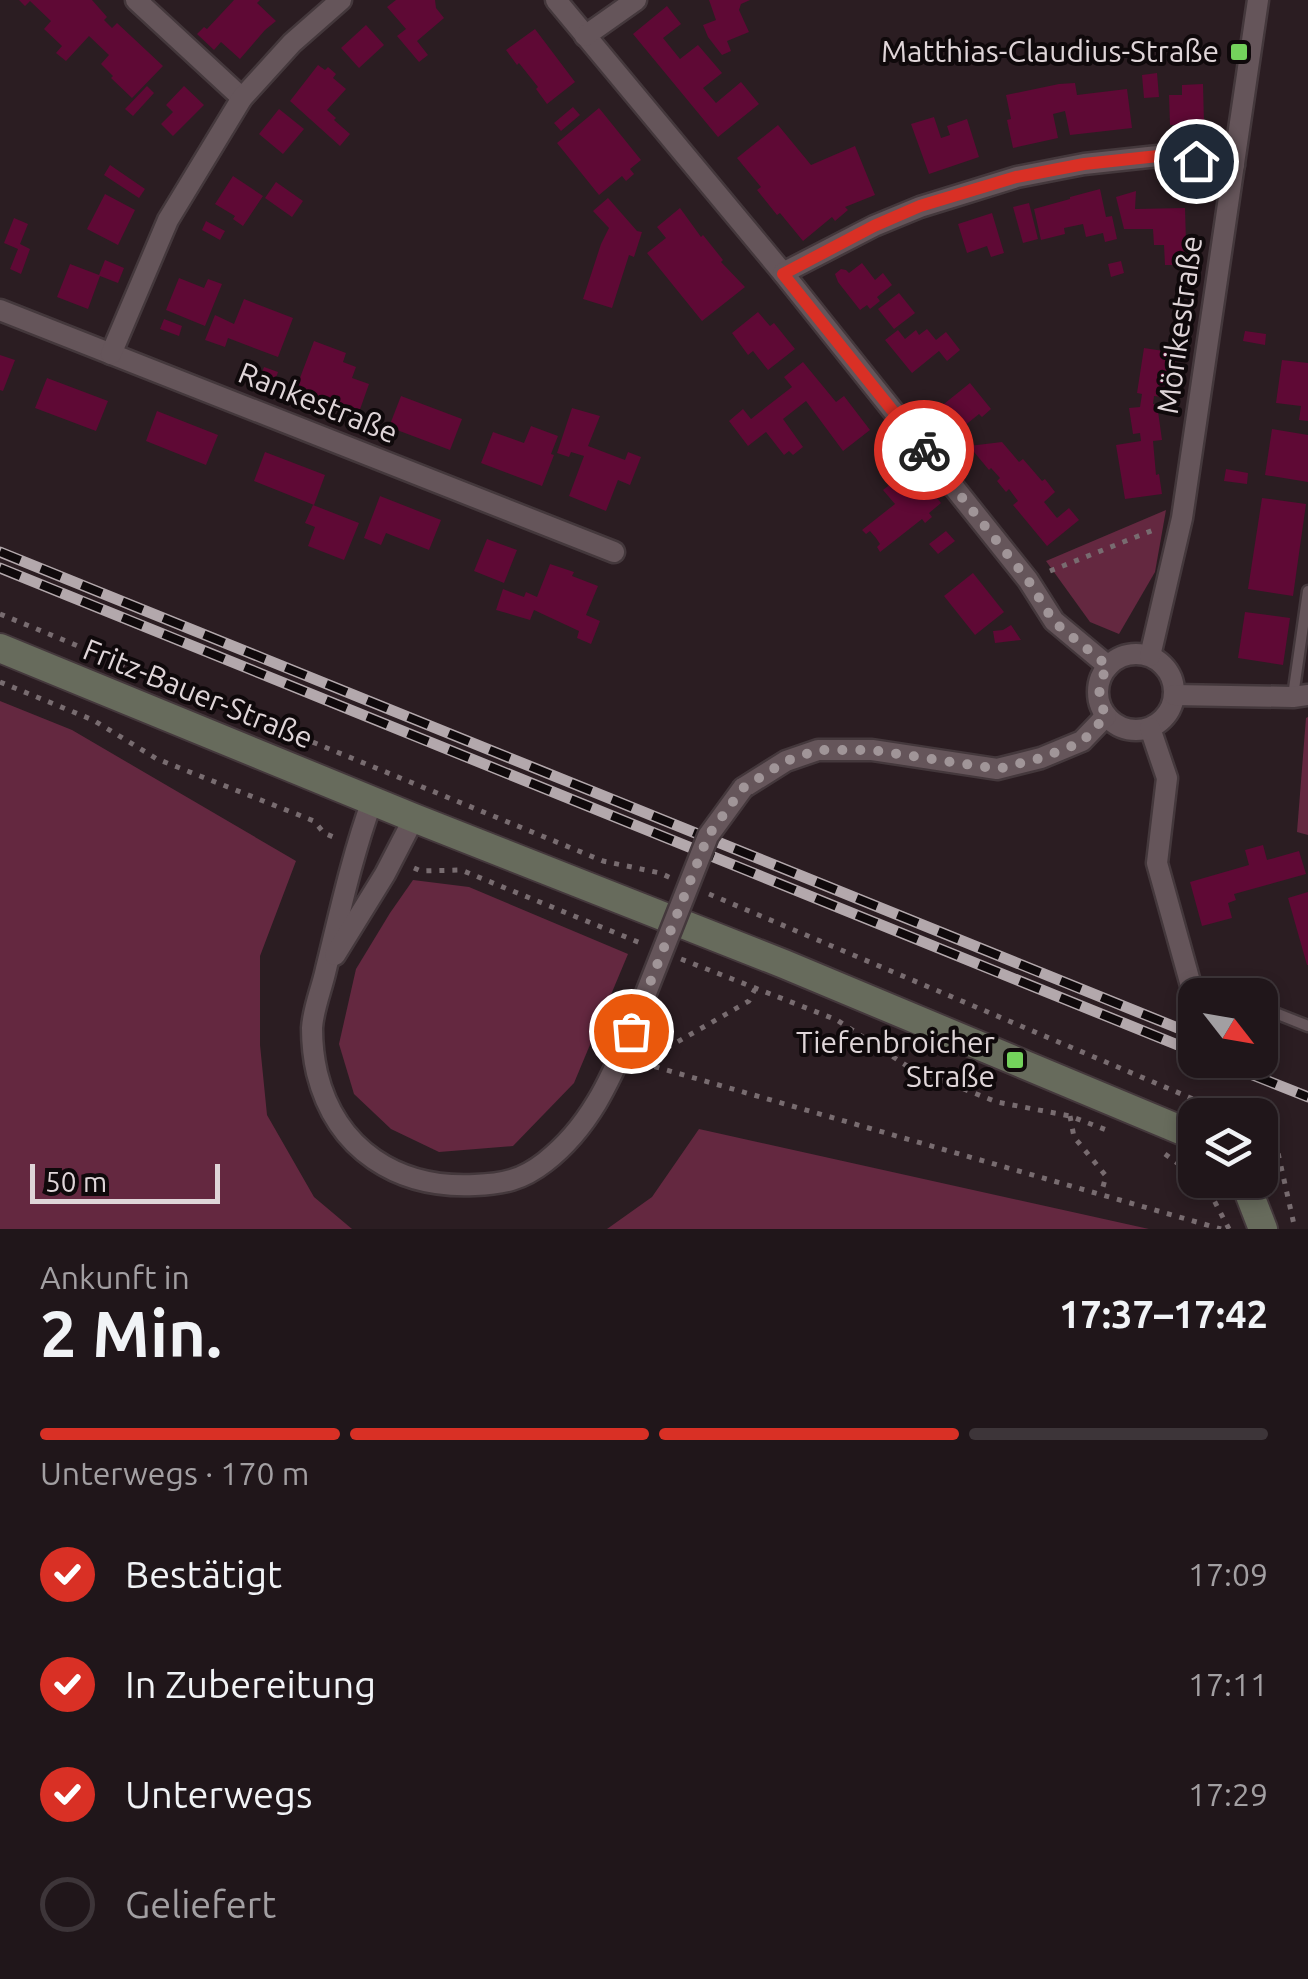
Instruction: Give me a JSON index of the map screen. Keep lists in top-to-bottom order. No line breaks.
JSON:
{"streets":{"main road":["Fritz-Bauer-Straße"],"street":["Mörikestraße","Rankestraße"]},"places":{"transit":["Matthias-Claudius-Straße","Tiefenbroicher Straße"]},"scale_bar":"50 m","north":"bottom right","page":{"scale":"50 m","heading":["2 Min.","Ankunft in","17:37–17:42"],"bar":"Unterwegs · 170 m","list":[["Bestätigt","17:09"],["In Zubereitung","17:11"],["Unterwegs","17:29"],"Geliefert"]}}
